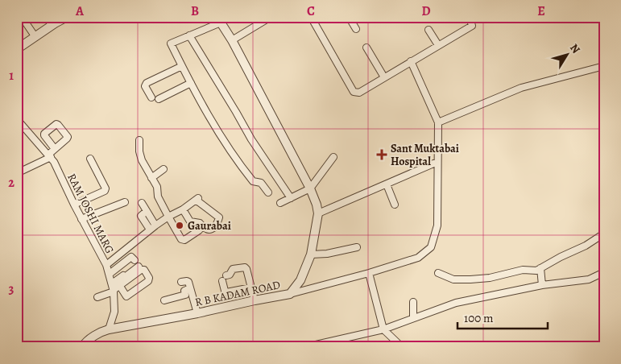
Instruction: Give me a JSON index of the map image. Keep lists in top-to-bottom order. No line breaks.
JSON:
{"streets":{"street":["RAM JOSHI MARG","R B KADAM ROAD"]},"crossings":[["RAM JOSHI MARG","R B KADAM ROAD"]],"places":{"health":["Sant Muktabai Hospital"],"other":["Gaurabai"]},"scale_bar":"100 m","north":"top right","grid":{"columns":["A","B","C","D","E"],"rows":["1","2","3"]}}
